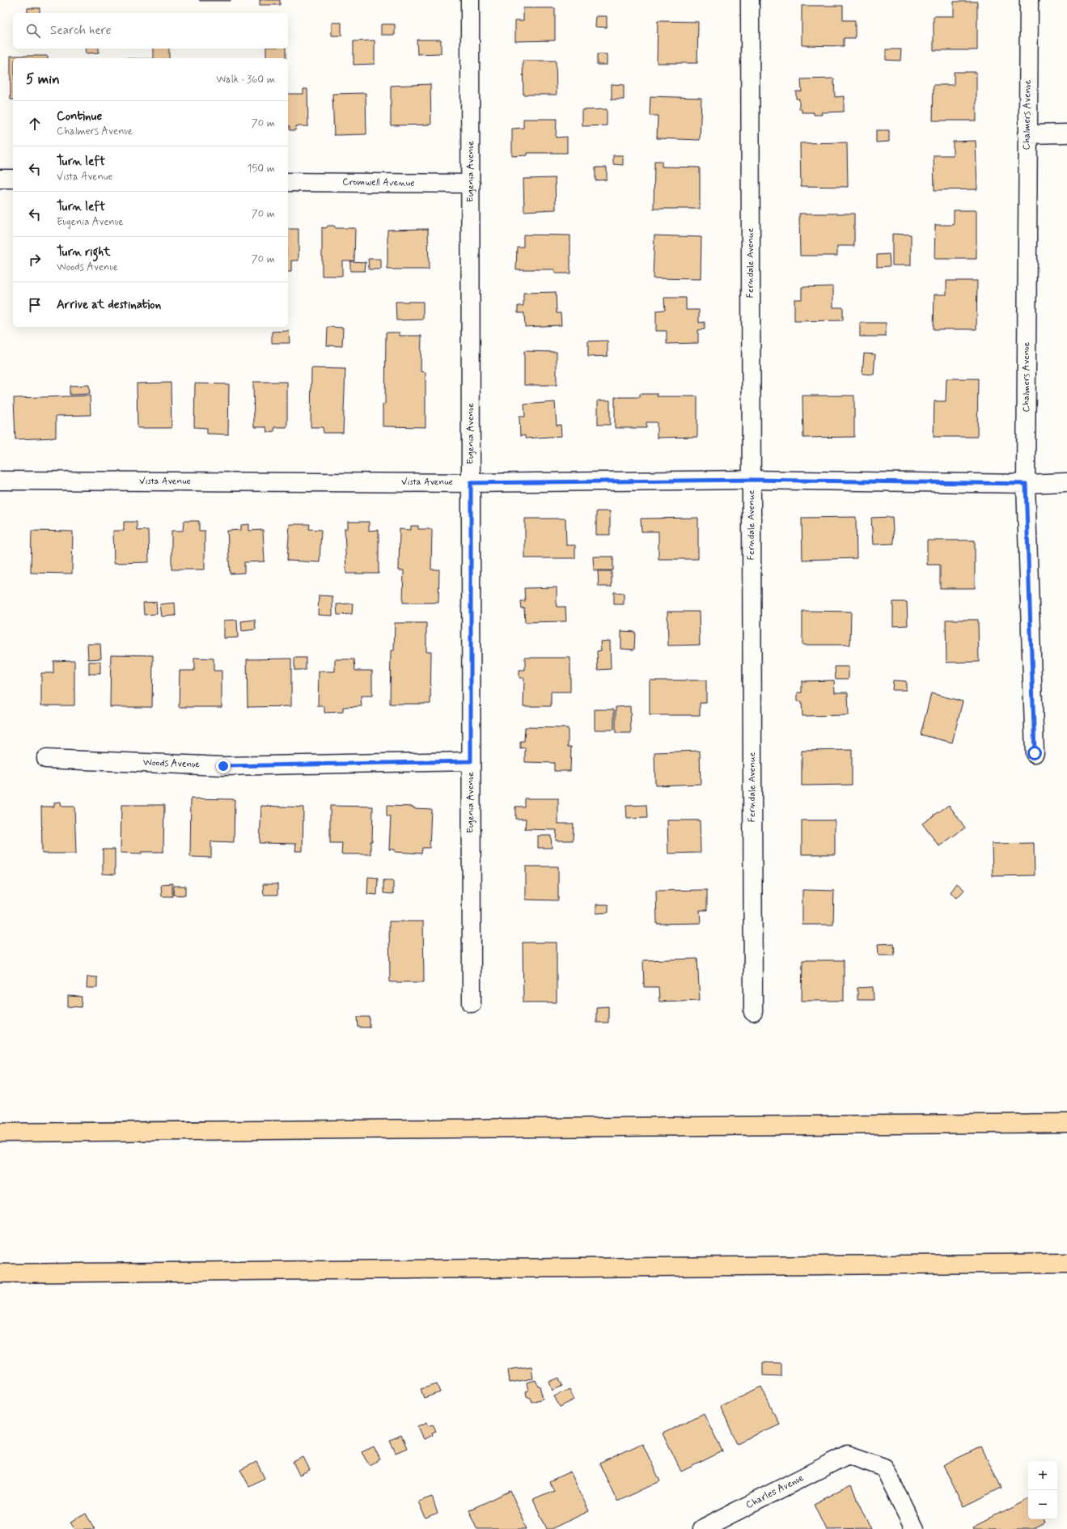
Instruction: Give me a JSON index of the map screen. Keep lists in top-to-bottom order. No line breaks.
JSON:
{"streets":{"street":["Chalmers Avenue","Eugenia Avenue","Cromwell Avenue","Ferndale Avenue","Vista Avenue","Woods Avenue","Charles Avenue"]},"crossings":[["Chalmers Avenue","Vista Avenue"],["Eugenia Avenue","Cromwell Avenue"],["Eugenia Avenue","Vista Avenue"],["Eugenia Avenue","Woods Avenue"],["Ferndale Avenue","Vista Avenue"]],"page":{"search":"Search here","heading":["5 min","Walk · 360 m"],"list":[["Continue","Chalmers Avenue","70 m"],["Turn left","Vista Avenue","150 m"],["Turn left","Eugenia Avenue","70 m"],["Turn right","Woods Avenue","70 m"],"Arrive at destination"],"map_buttons":["+","−"]}}
